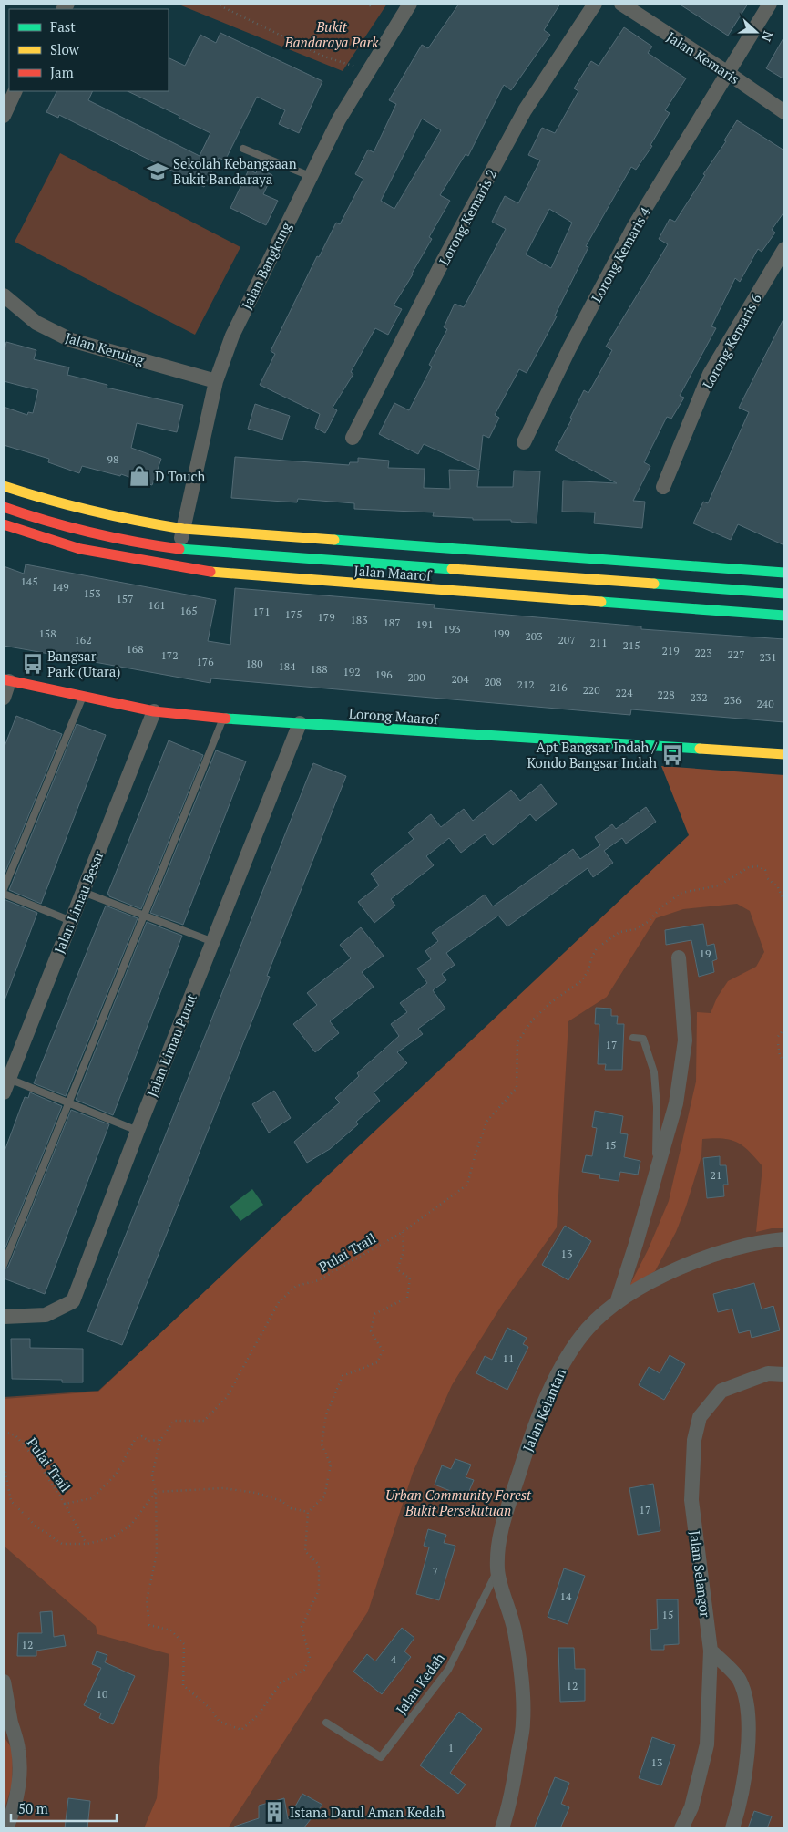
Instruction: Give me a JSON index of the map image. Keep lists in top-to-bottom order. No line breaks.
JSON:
{"streets":{"main road":["Jalan Maarof","Lorong Maarof"],"street":["Jalan Kemaris","Lorong Kemaris 2","Lorong Kemaris 4","Jalan Bangkung","Lorong Kemaris 6","Jalan Keruing","Jalan Limau Besar","Jalan Limau Purut","Jalan Kelantan","Jalan Selangor"],"lane":["Jalan Kedah"],"path":["Pulai Trail"]},"crossings":[["Jalan Kemaris","Lorong Kemaris 4"],["Jalan Bangkung","Jalan Keruing"],["Jalan Bangkung","Jalan Maarof"],["Lorong Maarof","Jalan Limau Besar"],["Lorong Maarof","Jalan Limau Purut"],["Jalan Kelantan","Jalan Kedah"]],"parks":["Bukit Bandaraya Park","Urban Community Forest Bukit Persekutuan"],"places":{"school or university":["Sekolah Kebangsaan Bukit Bandaraya"],"shop":["D Touch"],"bus stop":["Bangsar Park (Utara)","Apt Bangsar Indah / Kondo Bangsar Indah"],"building":["Istana Darul Aman Kedah"]},"house_numbers":["98","145","149","153","157","161","165","171","175","179","183","187","191","193","158","199","203","162","207","211","215","168","219","223","227","172","231","176","180","184","188","192","196","200","204","208","212","216","220","224","228","232","236","240","19","17","15","21","13","11","17","7","14","15","12","4","12","10","1","13"],"legend":["Fast","Slow","Jam"],"scale_bar":"50 m","north":"right"}
